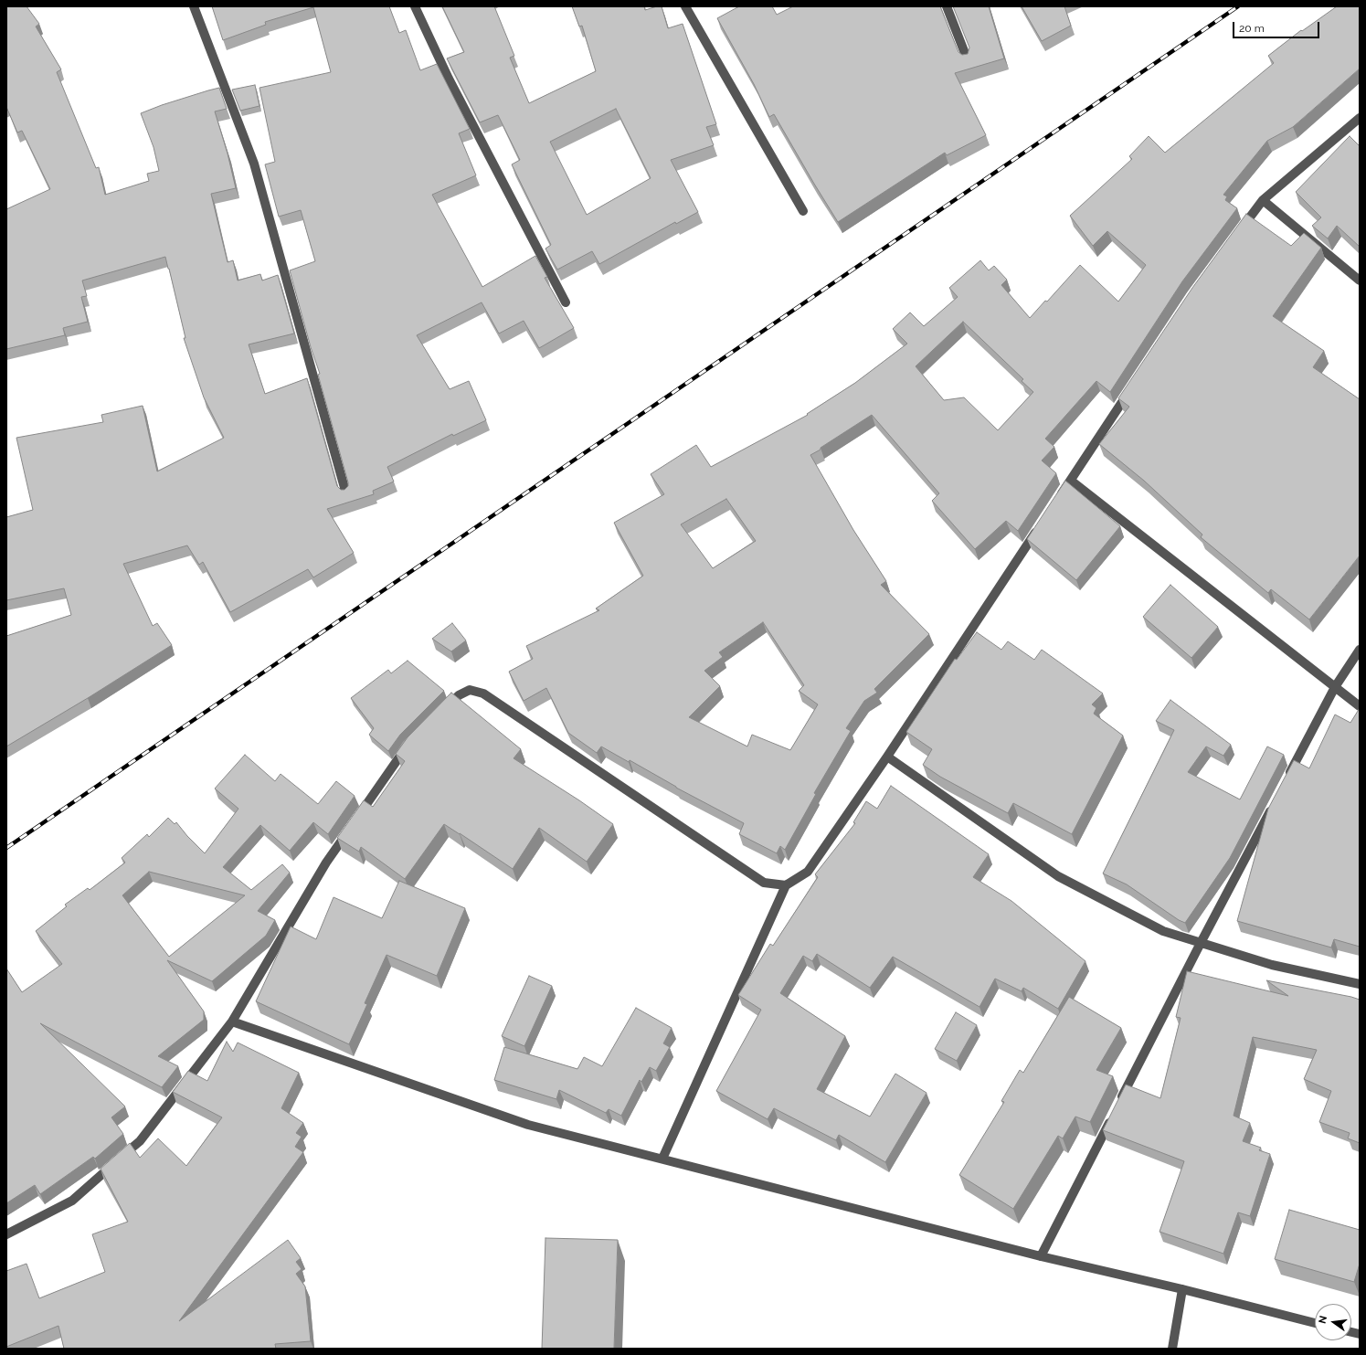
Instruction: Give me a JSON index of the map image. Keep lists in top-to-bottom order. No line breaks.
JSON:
{"scale_bar":"20 m","north":"left"}
